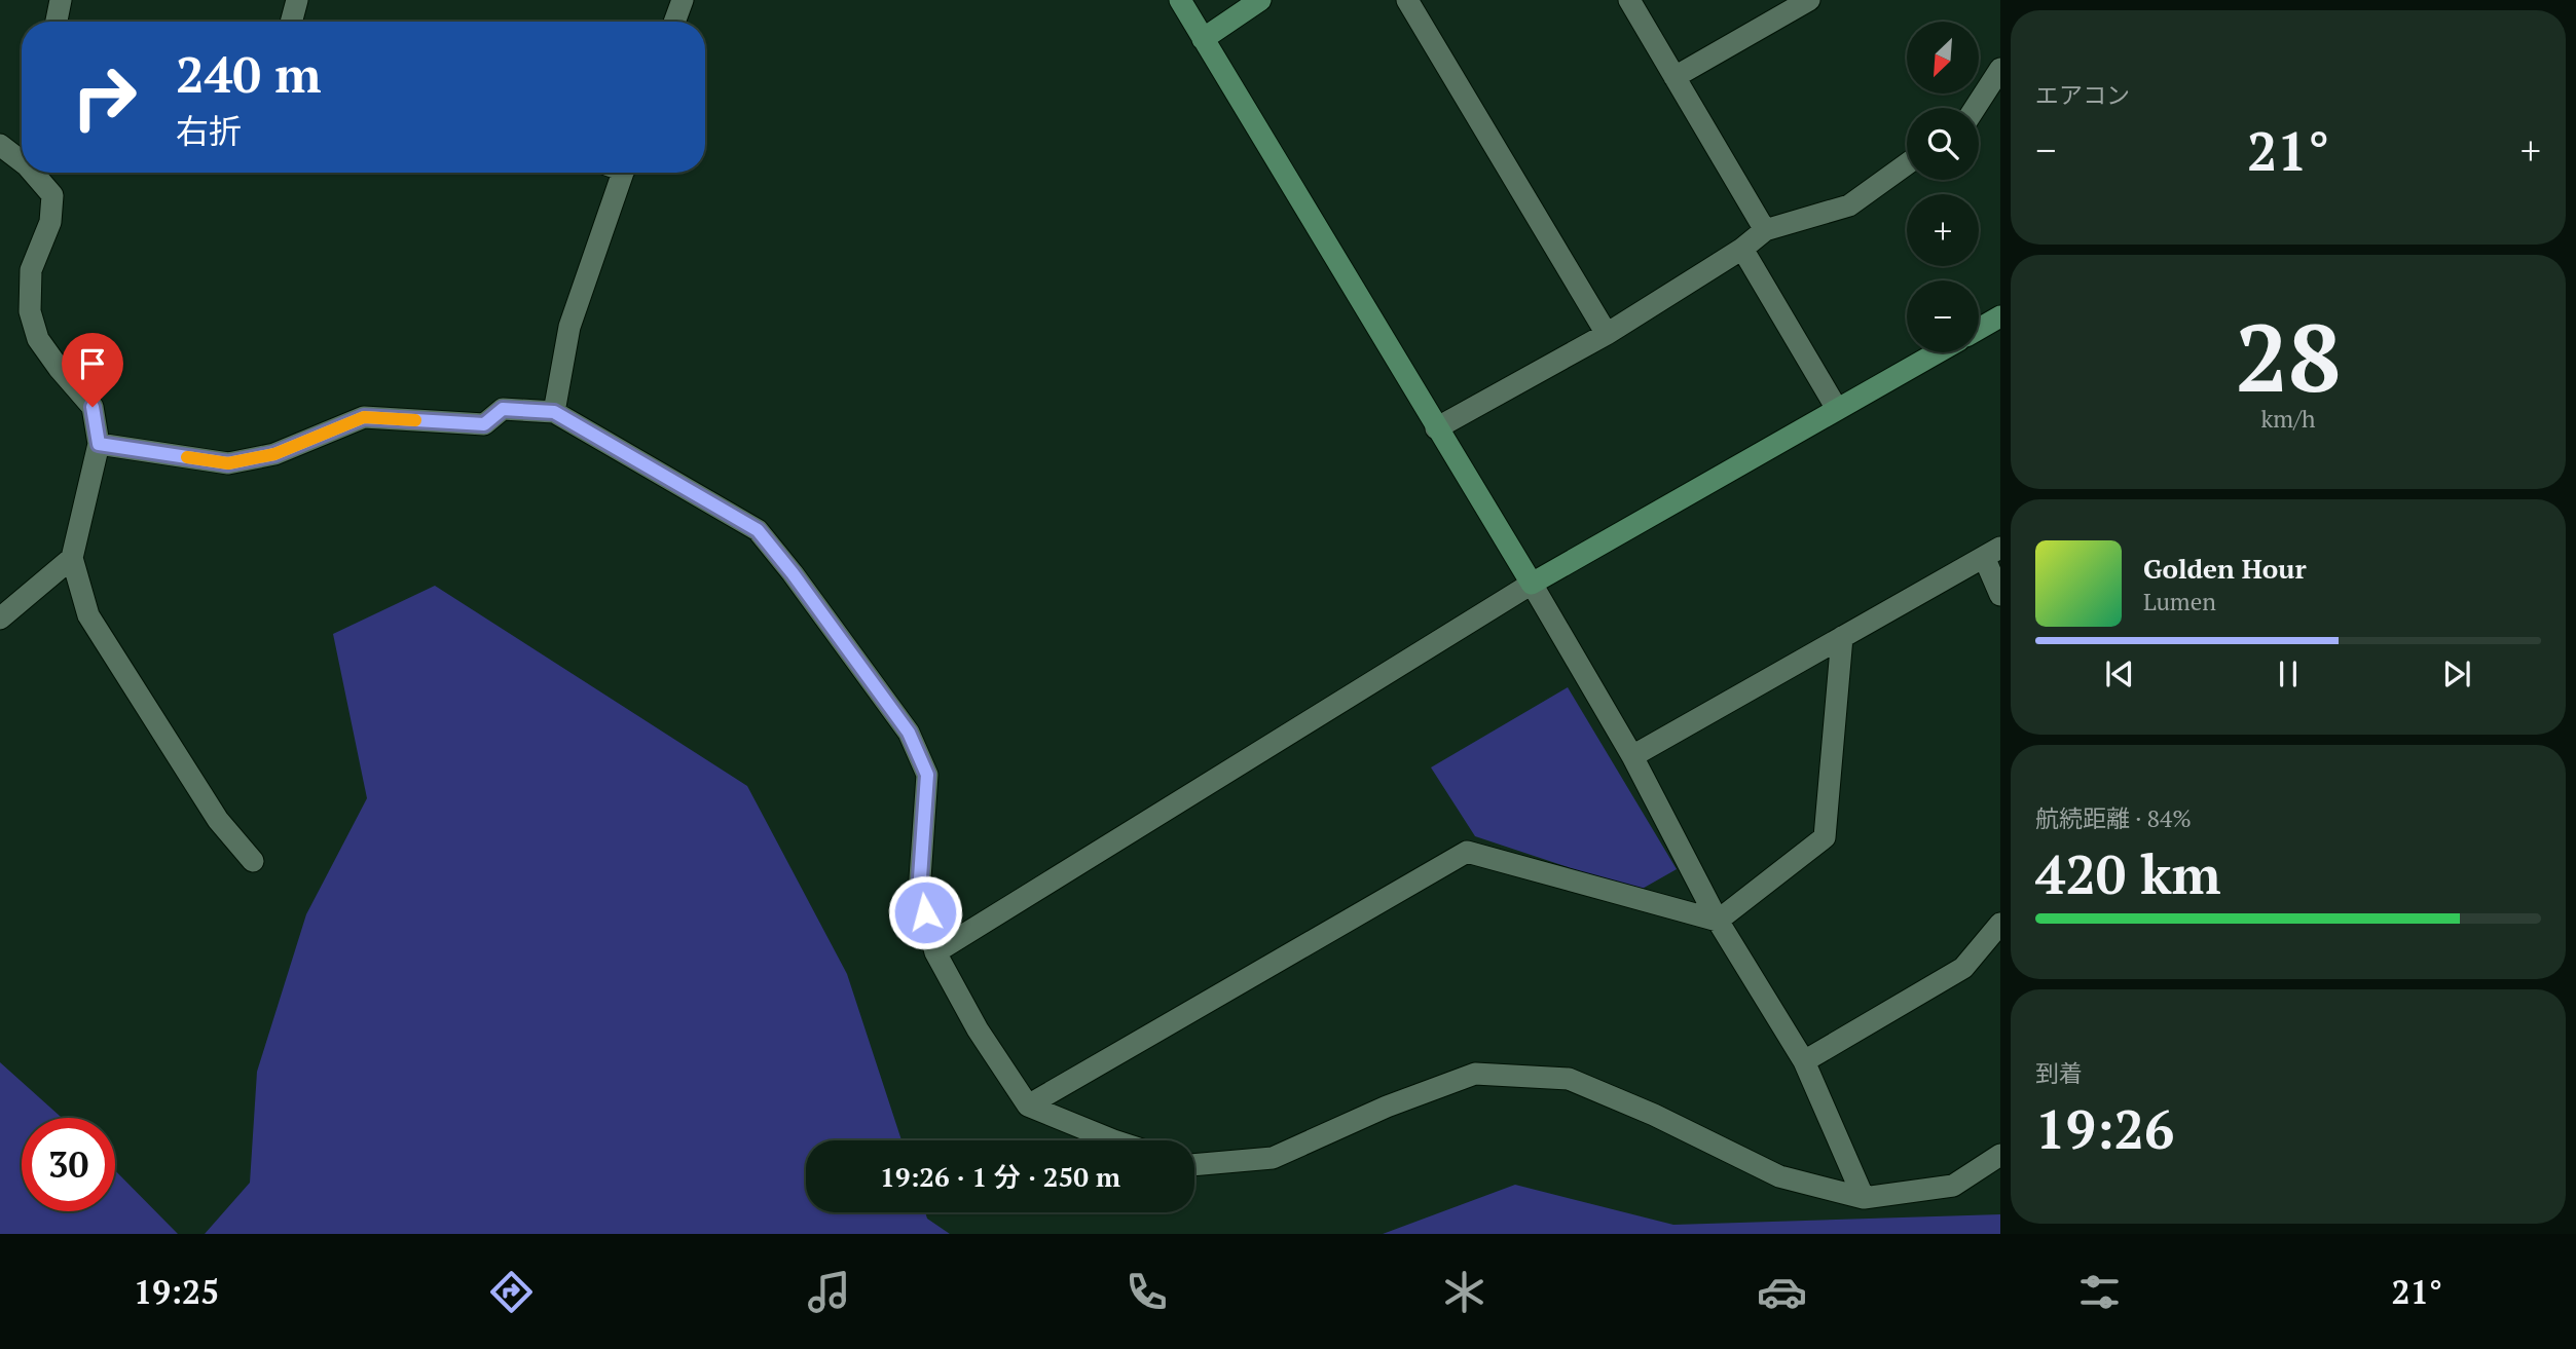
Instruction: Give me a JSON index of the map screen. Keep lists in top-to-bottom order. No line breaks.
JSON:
{"north":"bottom left","page":{"tile":["エアコン",["28","km/h"],["航続距離 · 84%","420 km"],["到着","19:26"]],"map_buttons":["+","−"],"turn":["240 m","右折"],"heat":["−","21°","+"],"song":["Golden Hour","Lumen"],"limit":"30","trip":"19:26 · 1 分 · 250 m","tabs":["19:25","21°"]}}
